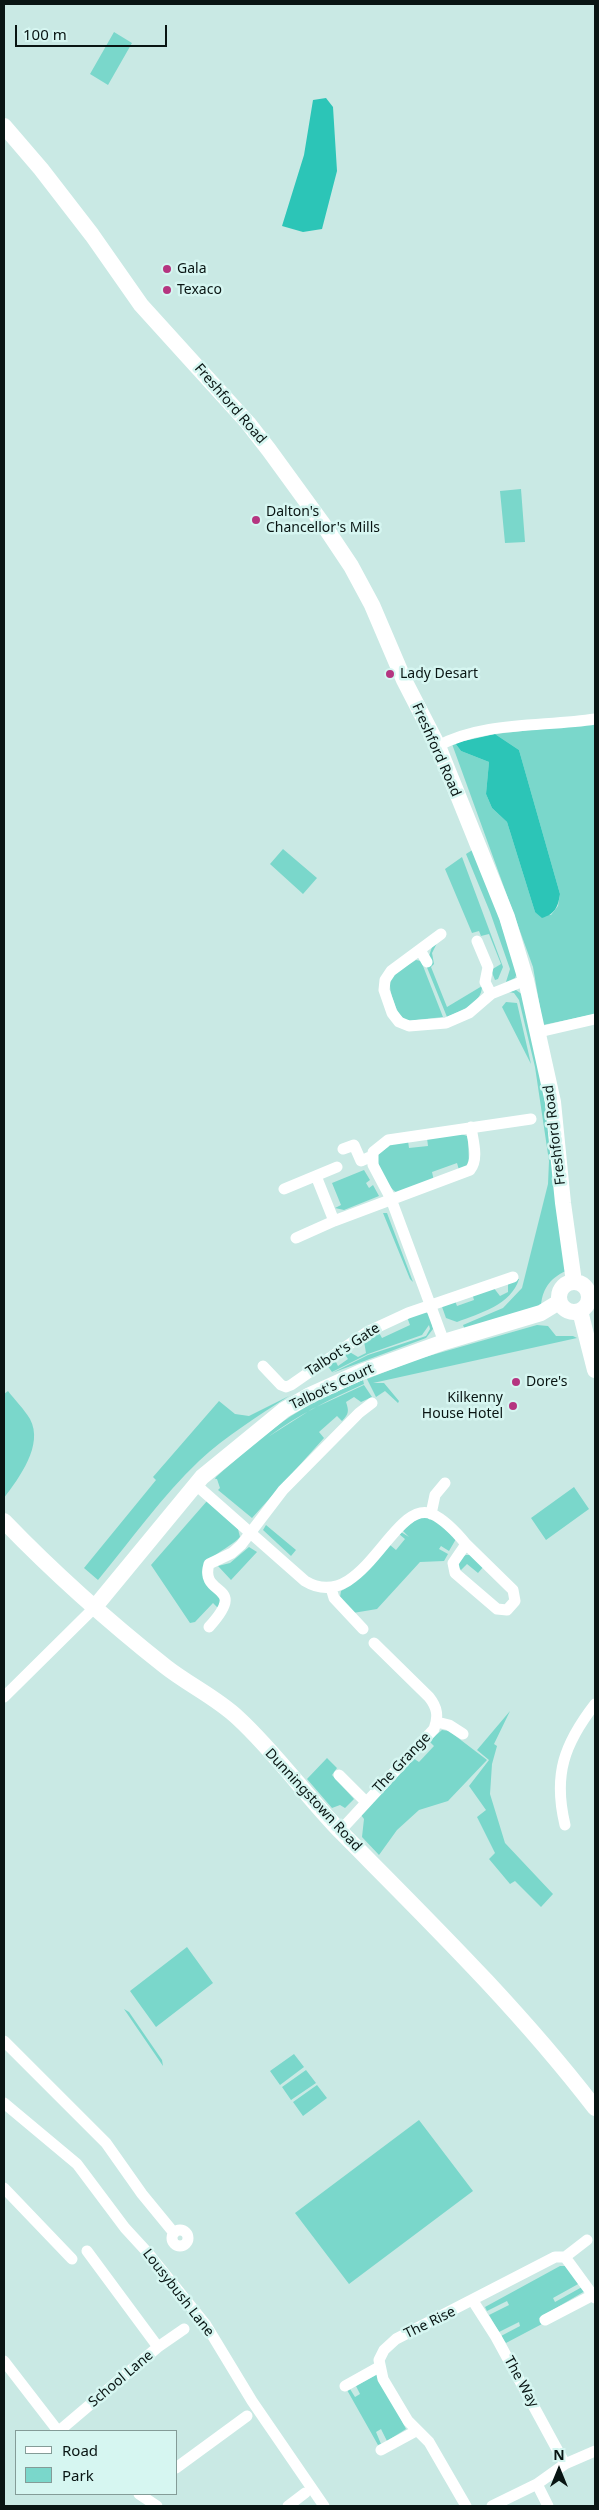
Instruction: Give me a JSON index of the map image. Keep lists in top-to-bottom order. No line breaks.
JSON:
{"streets":{"main road":["Freshford Road","Talbot's Court","Dunningstown Road"],"street":["Talbot's Gate","The Grange","Lousybush Lane","The Rise","School Lane","The Way"]},"crossings":[["Freshford Road","Talbot's Court"],["Talbot's Court","Dunningstown Road"],["The Grange","Dunningstown Road"],["The Rise","The Way"]],"places":["Gala","Texaco","Dalton's Chancellor's Mills","Lady Desart","Dore's","Kilkenny House Hotel"],"legend":["Road","Park"],"scale_bar":"100 m","north":"top"}
